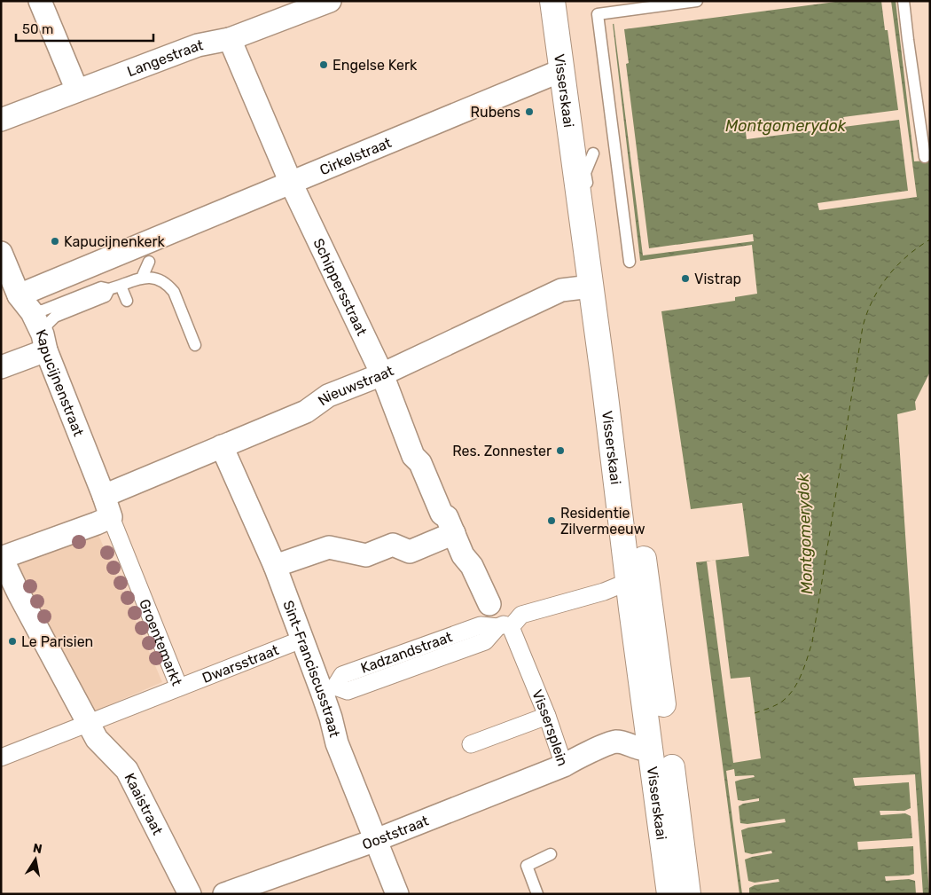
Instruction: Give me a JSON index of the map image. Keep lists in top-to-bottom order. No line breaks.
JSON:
{"streets":{"street":["Langestraat","Visserskaai","Cirkelstraat","Schippersstraat","Kapucijnenstraat","Nieuwstraat","Groentemarkt","Kadzandstraat","Dwarsstraat","Sint-Franciscusstraat","Vissersplein","Kaaistraat","Ooststraat"]},"crossings":[["Langestraat","Schippersstraat"],["Visserskaai","Cirkelstraat"],["Visserskaai","Nieuwstraat"],["Visserskaai","Vissersplein"],["Cirkelstraat","Schippersstraat"],["Cirkelstraat","Kapucijnenstraat"],["Schippersstraat","Nieuwstraat"],["Schippersstraat","Kadzandstraat"],["Schippersstraat","Vissersplein"],["Kapucijnenstraat","Nieuwstraat"],["Kapucijnenstraat","Groentemarkt"],["Nieuwstraat","Sint-Franciscusstraat"],["Groentemarkt","Dwarsstraat"],["Groentemarkt","Kaaistraat"],["Kadzandstraat","Sint-Franciscusstraat"],["Kadzandstraat","Vissersplein"],["Dwarsstraat","Sint-Franciscusstraat"],["Sint-Franciscusstraat","Ooststraat"],["Vissersplein","Ooststraat"]],"water":["Montgomerydok"],"places":["Engelse Kerk","Rubens","Kapucijnenkerk","Vistrap","Res. Zonnester","Residentie Zilvermeeuw","Le Parisien"],"scale_bar":"50 m","north":"top"}
